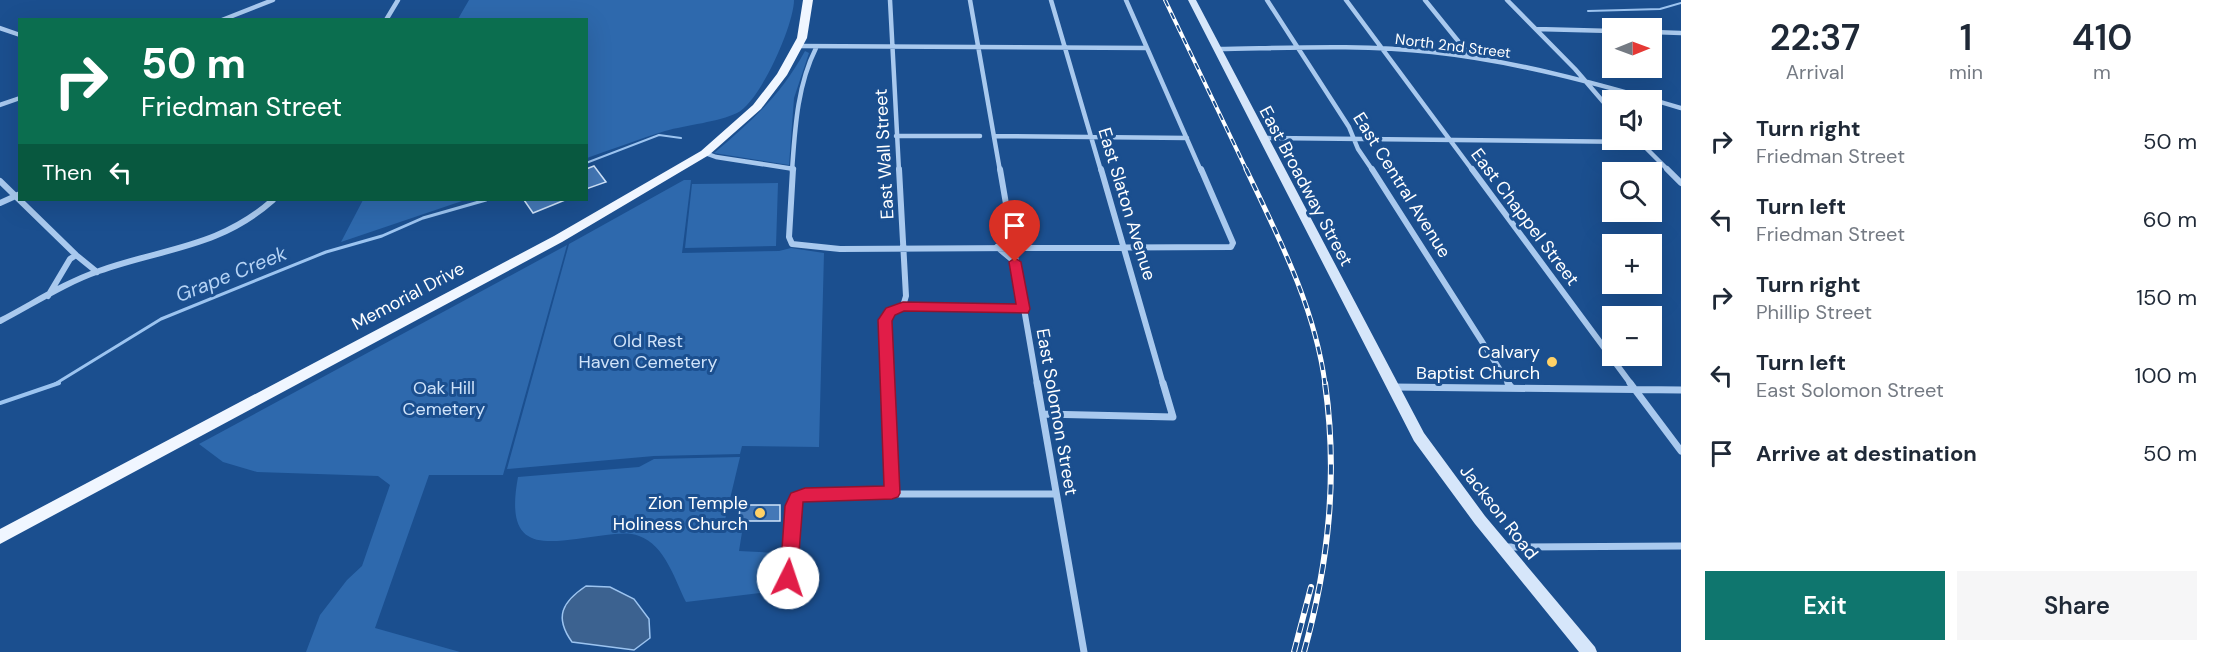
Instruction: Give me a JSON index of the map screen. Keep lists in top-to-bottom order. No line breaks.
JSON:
{"streets":{"main road":["East Broadway Street","Memorial Drive","Jackson Road"],"street":["North 2nd Street","East Wall Street","East Central Avenue","East Slaton Avenue","East Chappel Street","East Solomon Street"]},"crossings":[["North 2nd Street","East Central Avenue"],["North 2nd Street","East Broadway Street"],["North 2nd Street","East Chappel Street"],["East Broadway Street","Jackson Road"],["East Slaton Avenue","East Solomon Street"]],"water":["Grape Creek"],"parks":["Old Rest Haven Cemetery","Oak Hill Cemetery"],"places":["Calvary Baptist Church","Zion Temple Holiness Church"],"north":"right","page":{"eta":["22:37","Arrival","1","min","410","m"],"map_buttons":["+","−"],"turn":["50 m","Friedman Street"],"list":[{"name":"Turn right","note":"Friedman Street","value":"50 m"},{"name":"Turn left","note":"Friedman Street","value":"60 m"},{"name":"Turn right","note":"Phillip Street","value":"150 m"},{"name":"Turn left","note":"East Solomon Street","value":"100 m"},{"name":"Arrive at destination","value":"50 m"}],"then":"Then","buttons":["Exit","Share"]}}
